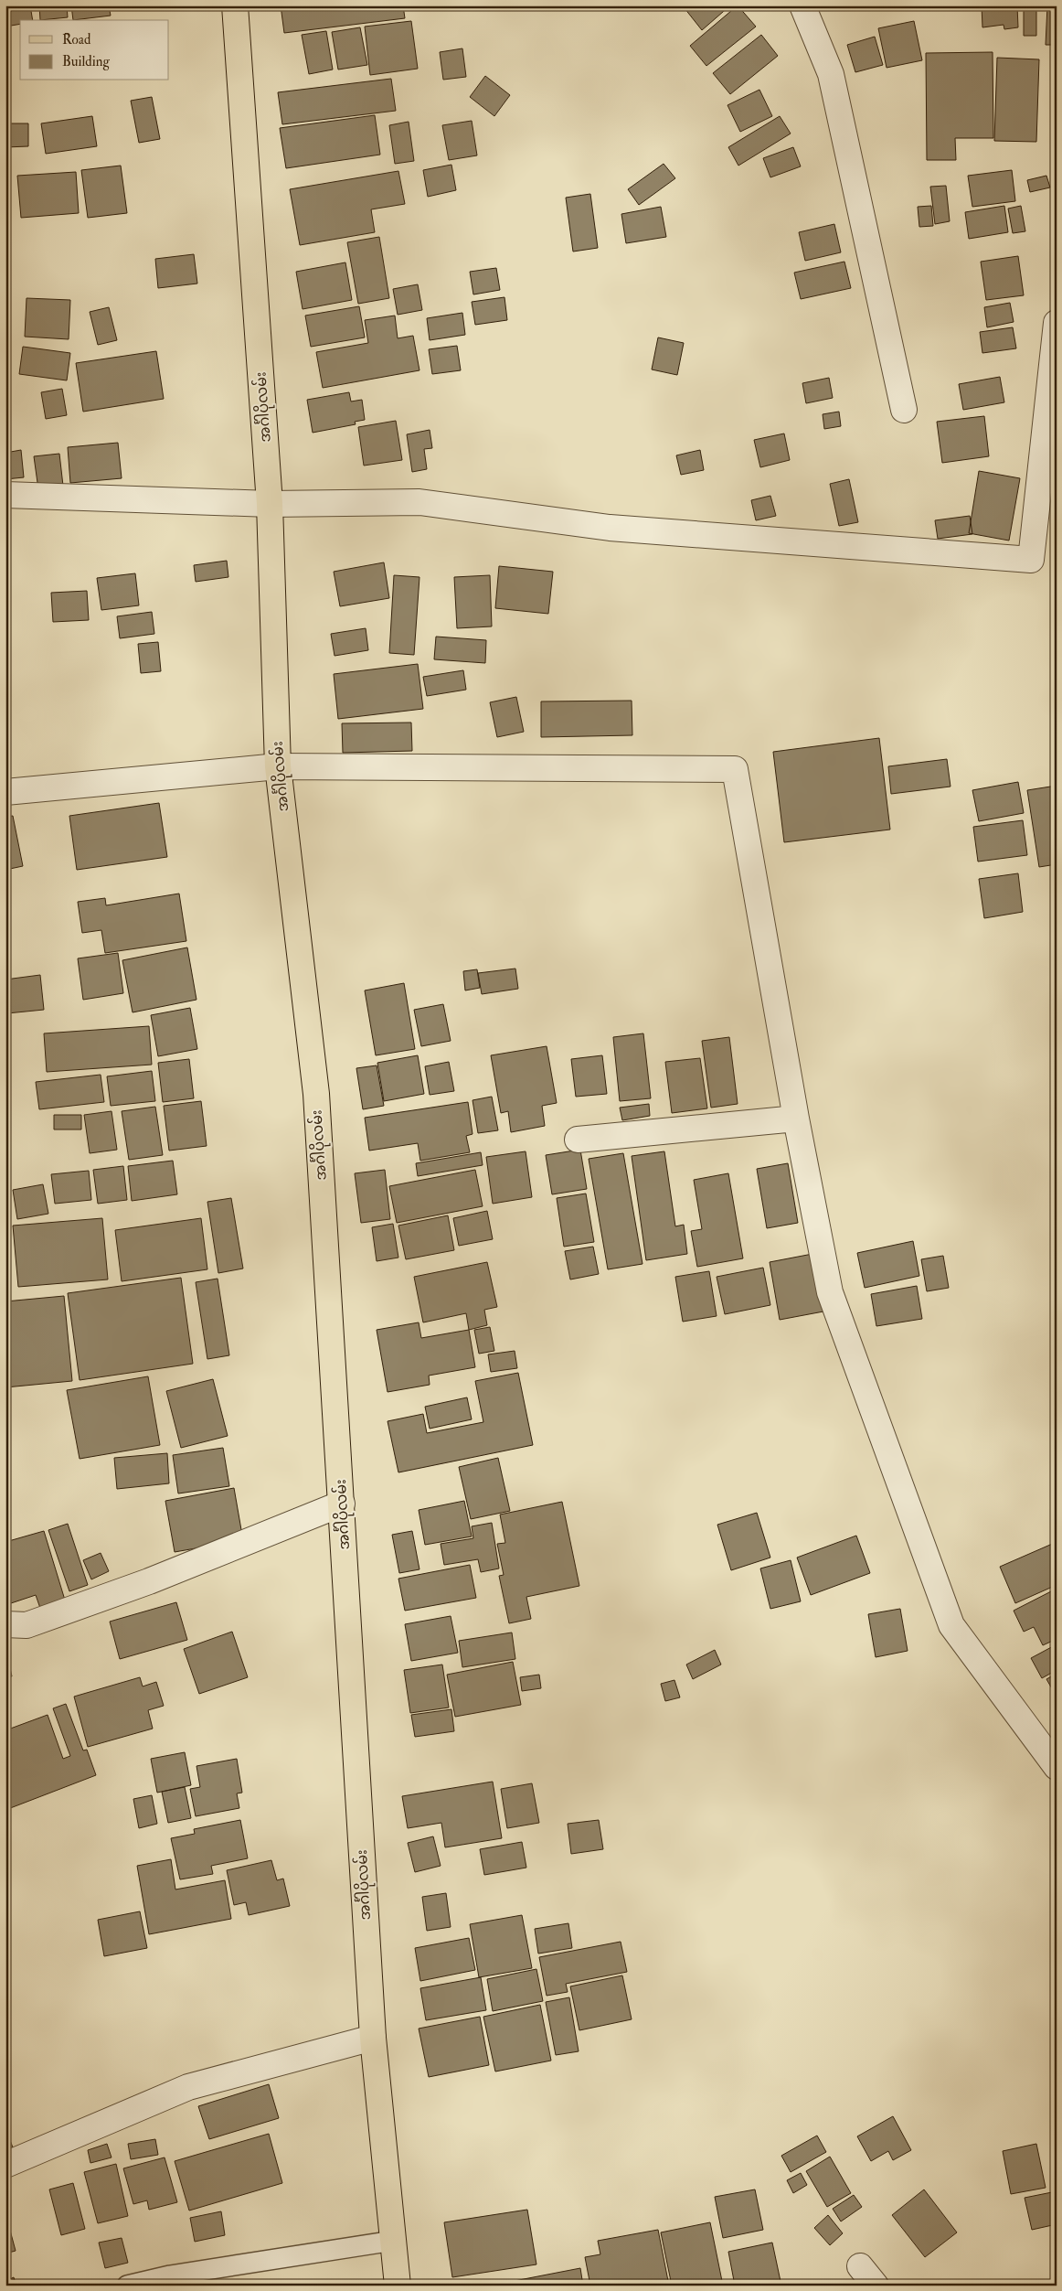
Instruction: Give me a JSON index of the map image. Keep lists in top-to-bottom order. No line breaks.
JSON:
{"streets":{"main road":["အင်္ဂါပိုလမ်း"]},"legend":["Road","Building"]}
